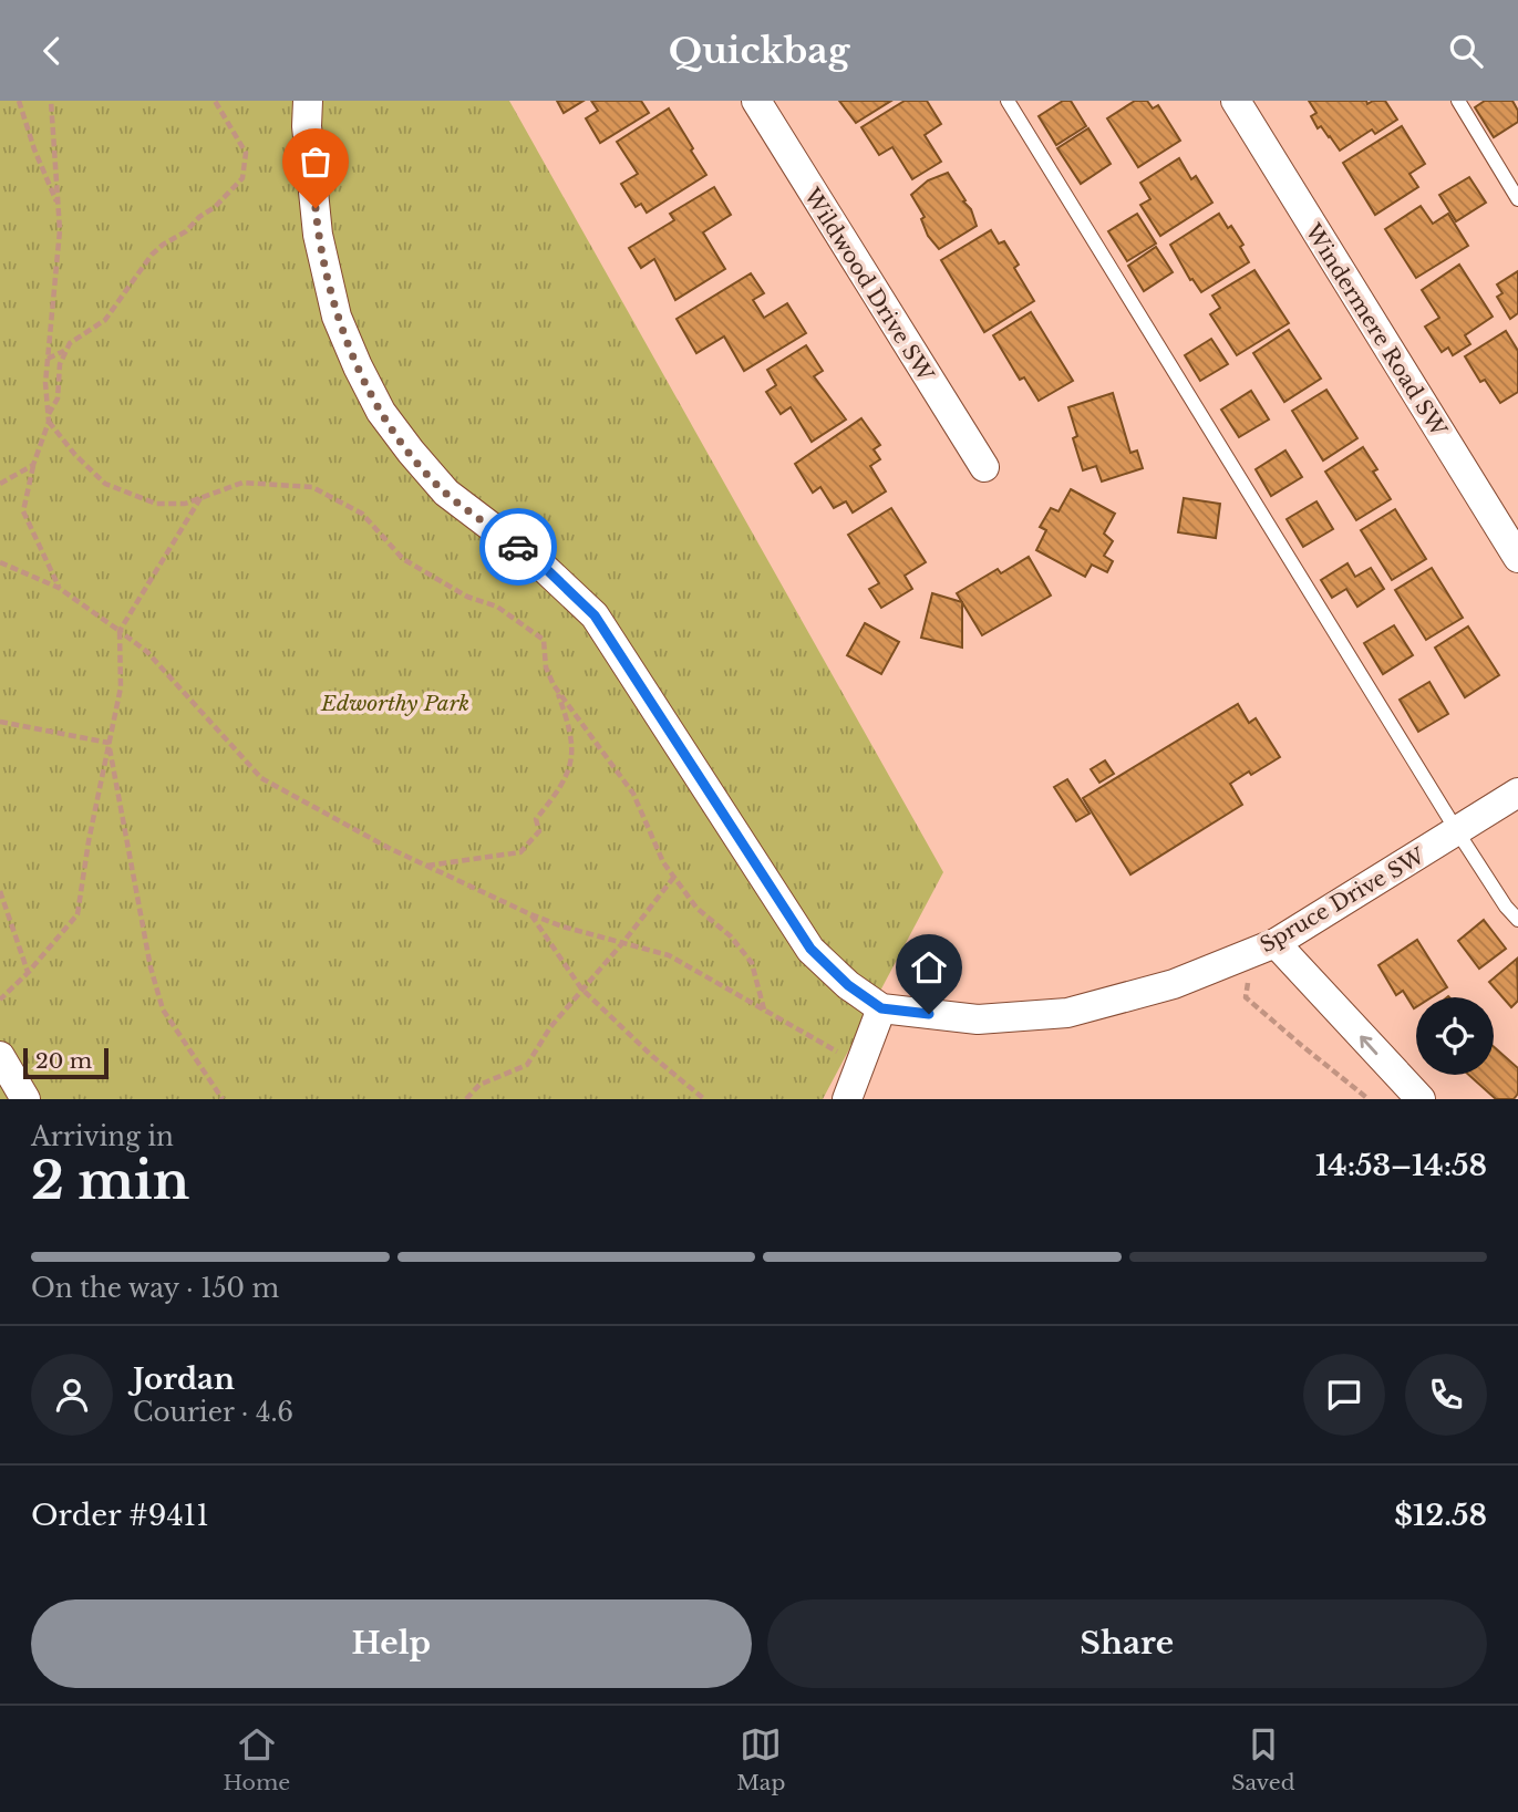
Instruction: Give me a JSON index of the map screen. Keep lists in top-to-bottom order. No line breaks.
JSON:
{"streets":{"street":["Wildwood Drive SW","Windermere Road SW","Spruce Drive SW"]},"parks":["Edworthy Park"],"scale_bar":"20 m","page":{"header":"Quickbag","scale":"20 m","heading":["2 min","Arriving in","14:53–14:58"],"panel":["Jordan","Courier · 4.6","Order #9411","$12.58"],"bar":"On the way · 150 m","buttons":["Help","Share"],"tabs":["Home","Map","Saved"]}}
